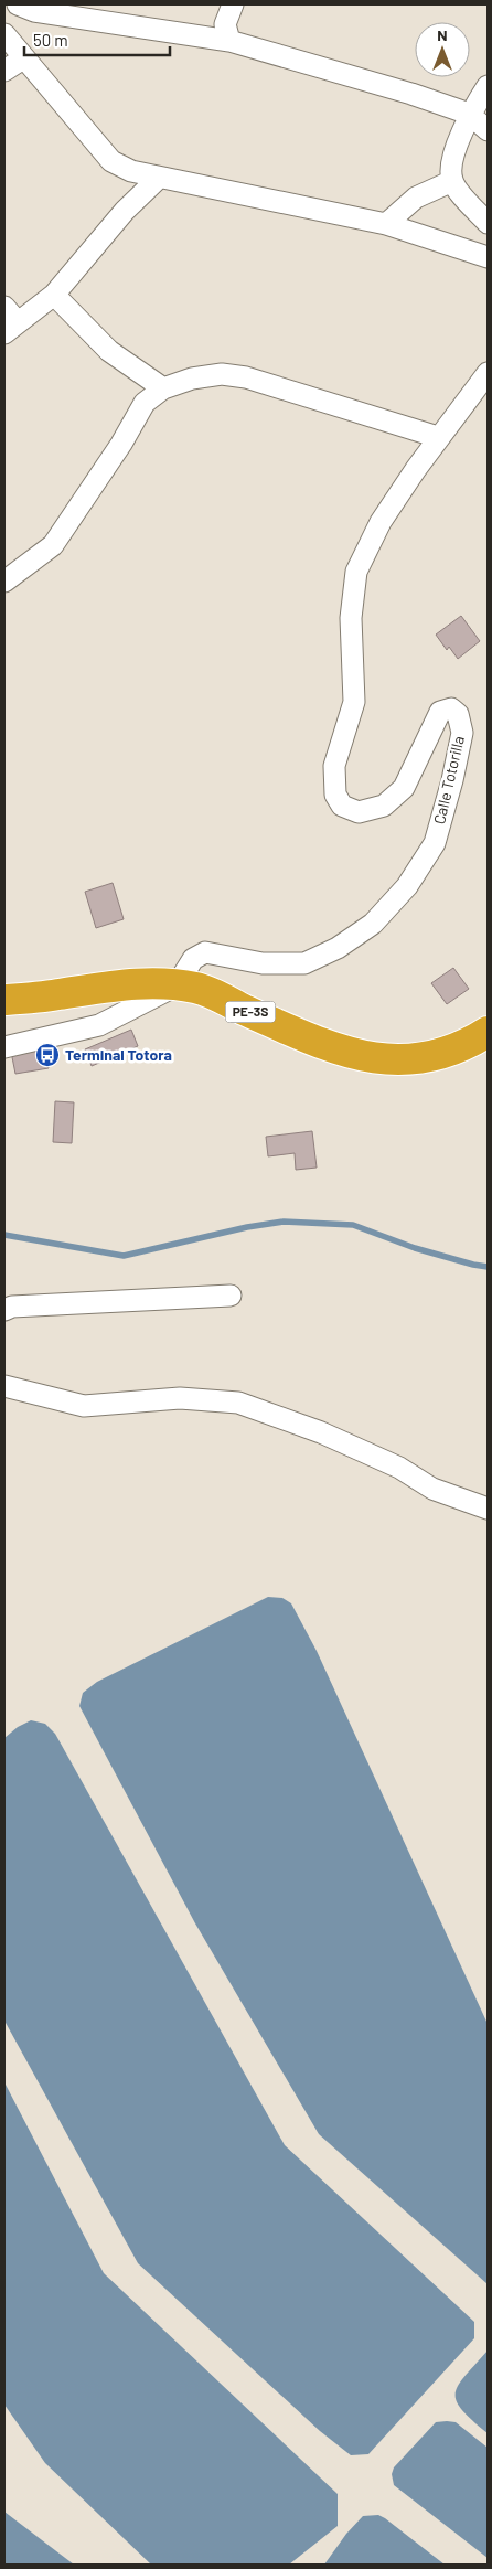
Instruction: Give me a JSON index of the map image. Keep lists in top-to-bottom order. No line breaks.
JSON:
{"streets":{"highway":["PE-3S"],"street":["Calle Totorilla"]},"crossings":[["Calle Totorilla","PE-3S"]],"places":{"bus stop":["Terminal Totora"]},"scale_bar":"50 m","north":"top"}
